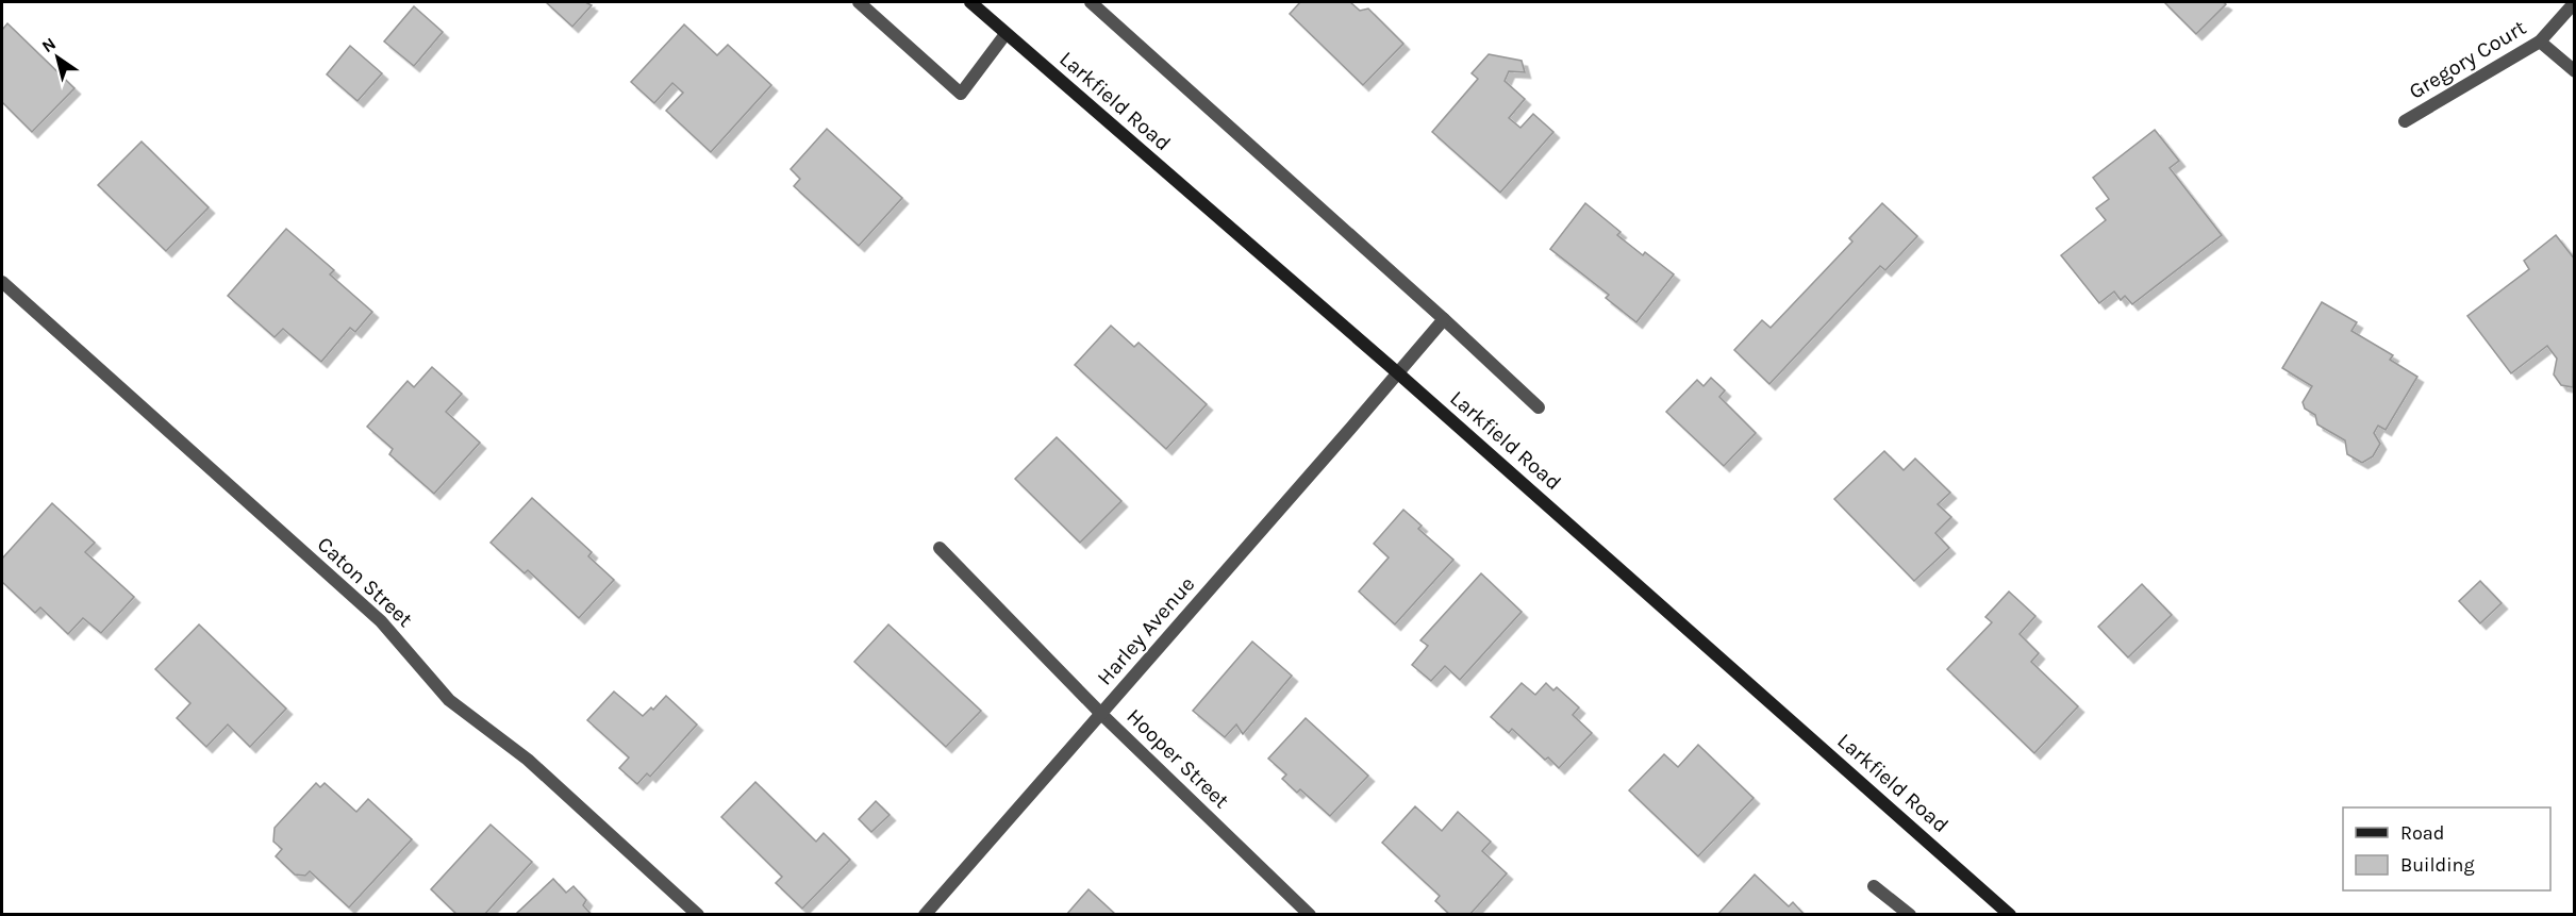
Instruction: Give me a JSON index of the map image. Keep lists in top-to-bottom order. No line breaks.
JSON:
{"streets":{"main road":["Larkfield Road"],"street":["Gregory Court","Caton Street","Harley Avenue","Hooper Street"]},"crossings":[["Larkfield Road","Harley Avenue"],["Harley Avenue","Hooper Street"]],"legend":["Road","Building"],"north":"top left"}
